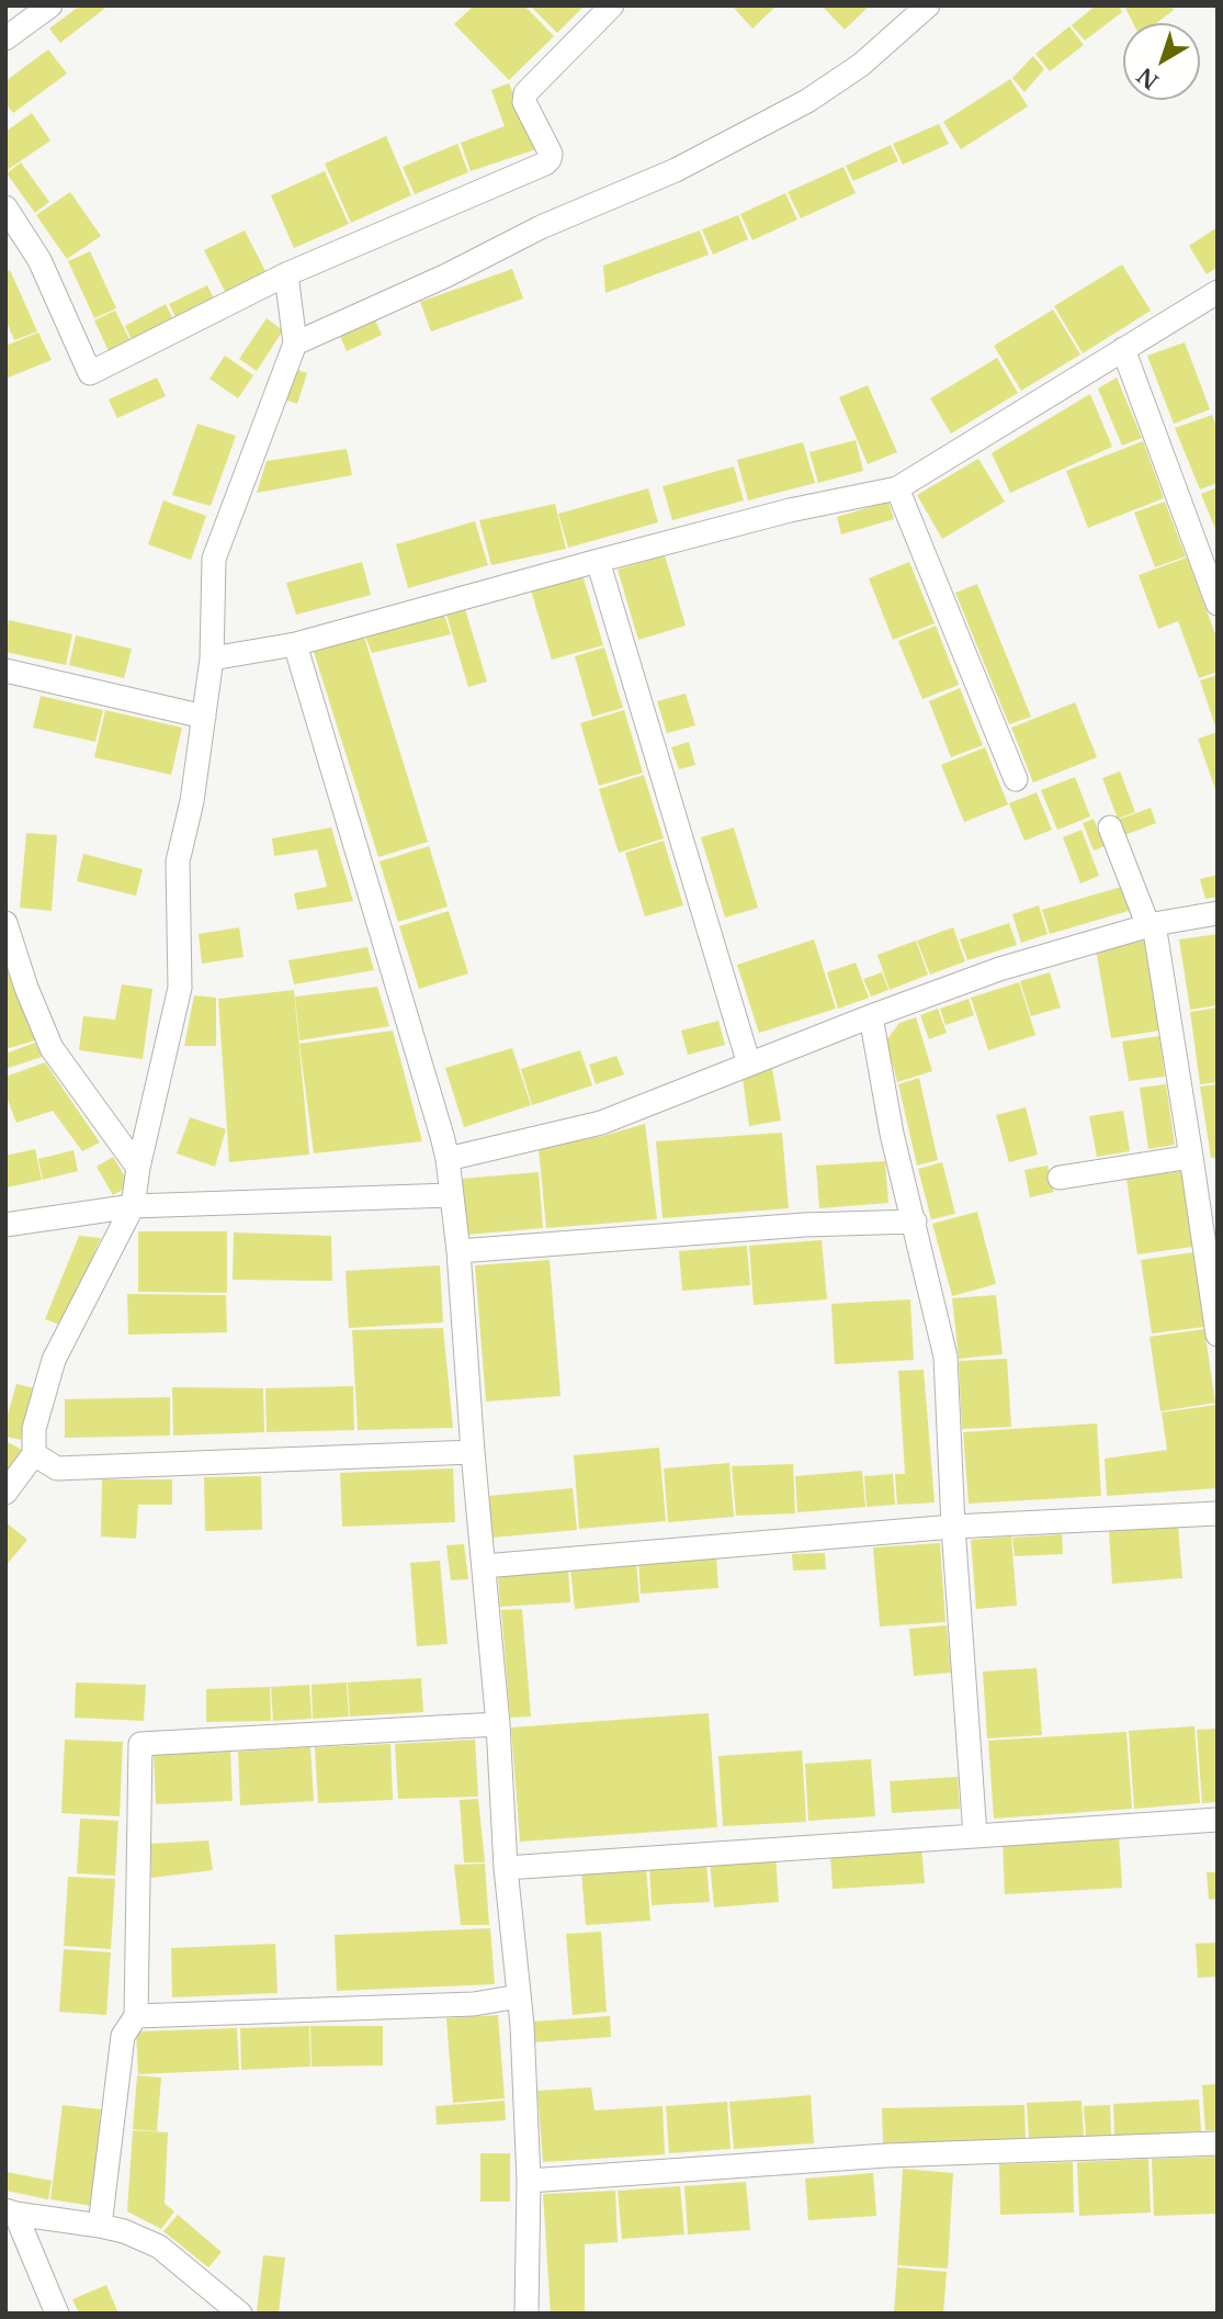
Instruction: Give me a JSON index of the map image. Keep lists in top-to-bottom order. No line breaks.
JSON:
{"north":"bottom left"}
